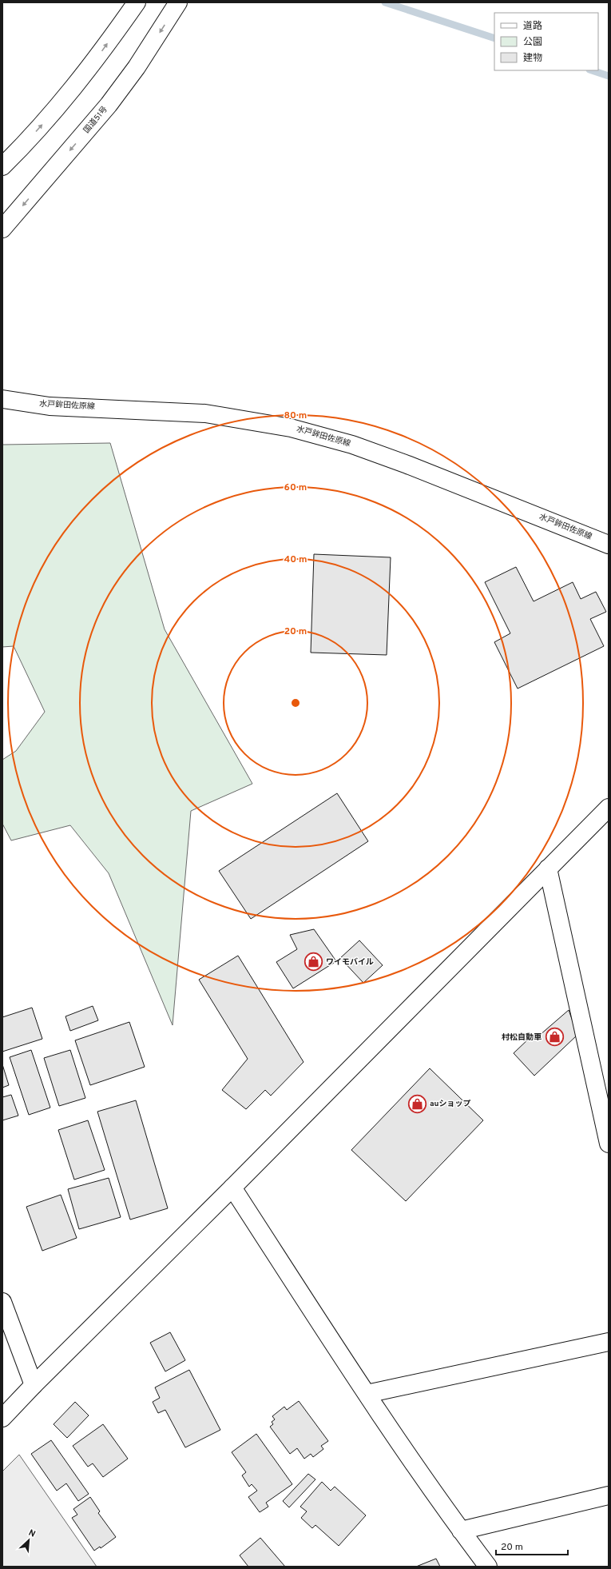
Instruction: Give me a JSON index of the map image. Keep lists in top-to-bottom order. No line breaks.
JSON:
{"streets":{"main road":["国道51号","水戸鉾田佐原線"]},"places":{"shop":["ワイモバイル","村松自動車","auショップ"]},"legend":["道路","公園","建物"],"scale_bar":"20 m","north":"top right","rings":["80 m","60 m","40 m","20 m"]}
